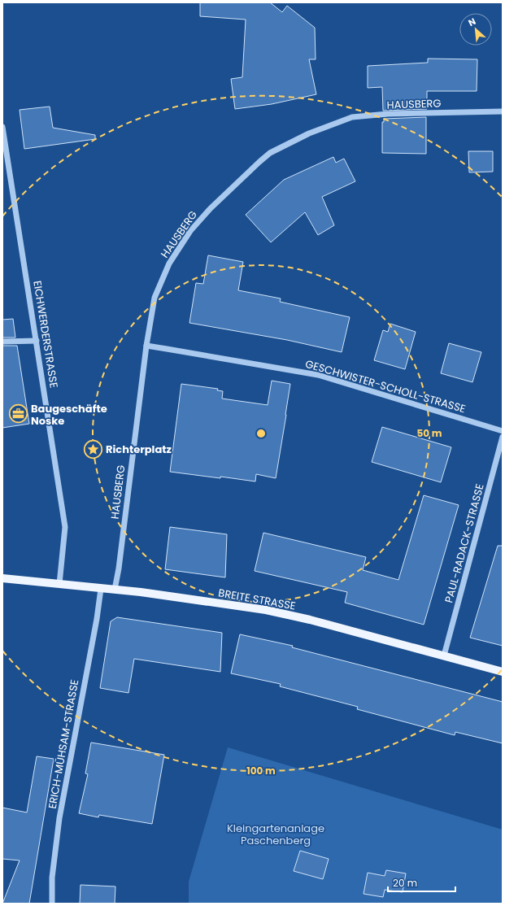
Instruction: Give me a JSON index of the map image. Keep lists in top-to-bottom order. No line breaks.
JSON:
{"streets":{"main road":["BREITE STRASSE"],"street":["HAUSBERG","EICHWERDERSTRASSE","GESCHWISTER-SCHOLL-STRASSE","PAUL-RADACK-STRASSE","ERICH-MÜHSAM-STRASSE"]},"crossings":[["HAUSBERG","GESCHWISTER-SCHOLL-STRASSE"],["HAUSBERG","BREITE STRASSE"],["EICHWERDERSTRASSE","BREITE STRASSE"],["PAUL-RADACK-STRASSE","BREITE STRASSE"],["BREITE STRASSE","ERICH-MÜHSAM-STRASSE"]],"parks":["Kleingartenanlage Paschenberg"],"places":{"office":["Baugeschäfte Noske"],"place":["Richterplatz"]},"scale_bar":"20 m","north":"top left","rings":["50 m","100 m"]}
